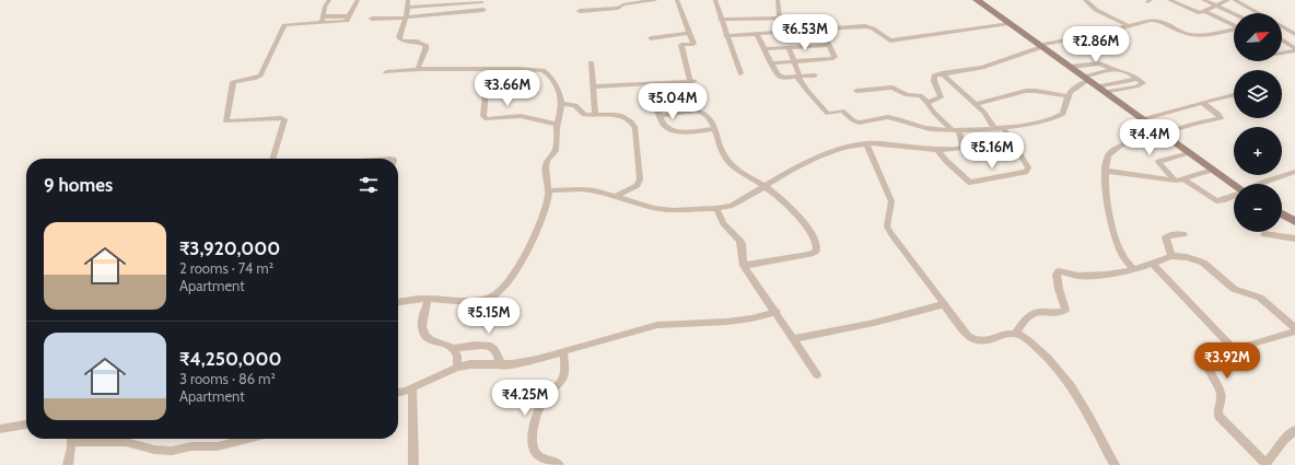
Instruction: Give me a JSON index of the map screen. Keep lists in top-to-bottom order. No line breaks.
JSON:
{"north":"top right","page":{"map_buttons":["+","−"],"price":["₹6.53M","₹2.86M","₹3.66M","₹5.04M","₹4.4M","₹5.16M","₹5.15M","₹3.92M","₹4.25M"],"heading":"9 homes","list":[{"name":"₹3,920,000","note":"2 rooms · 74 m² · Apartment"},{"name":"₹4,250,000","note":"3 rooms · 86 m² · Apartment"}]}}
